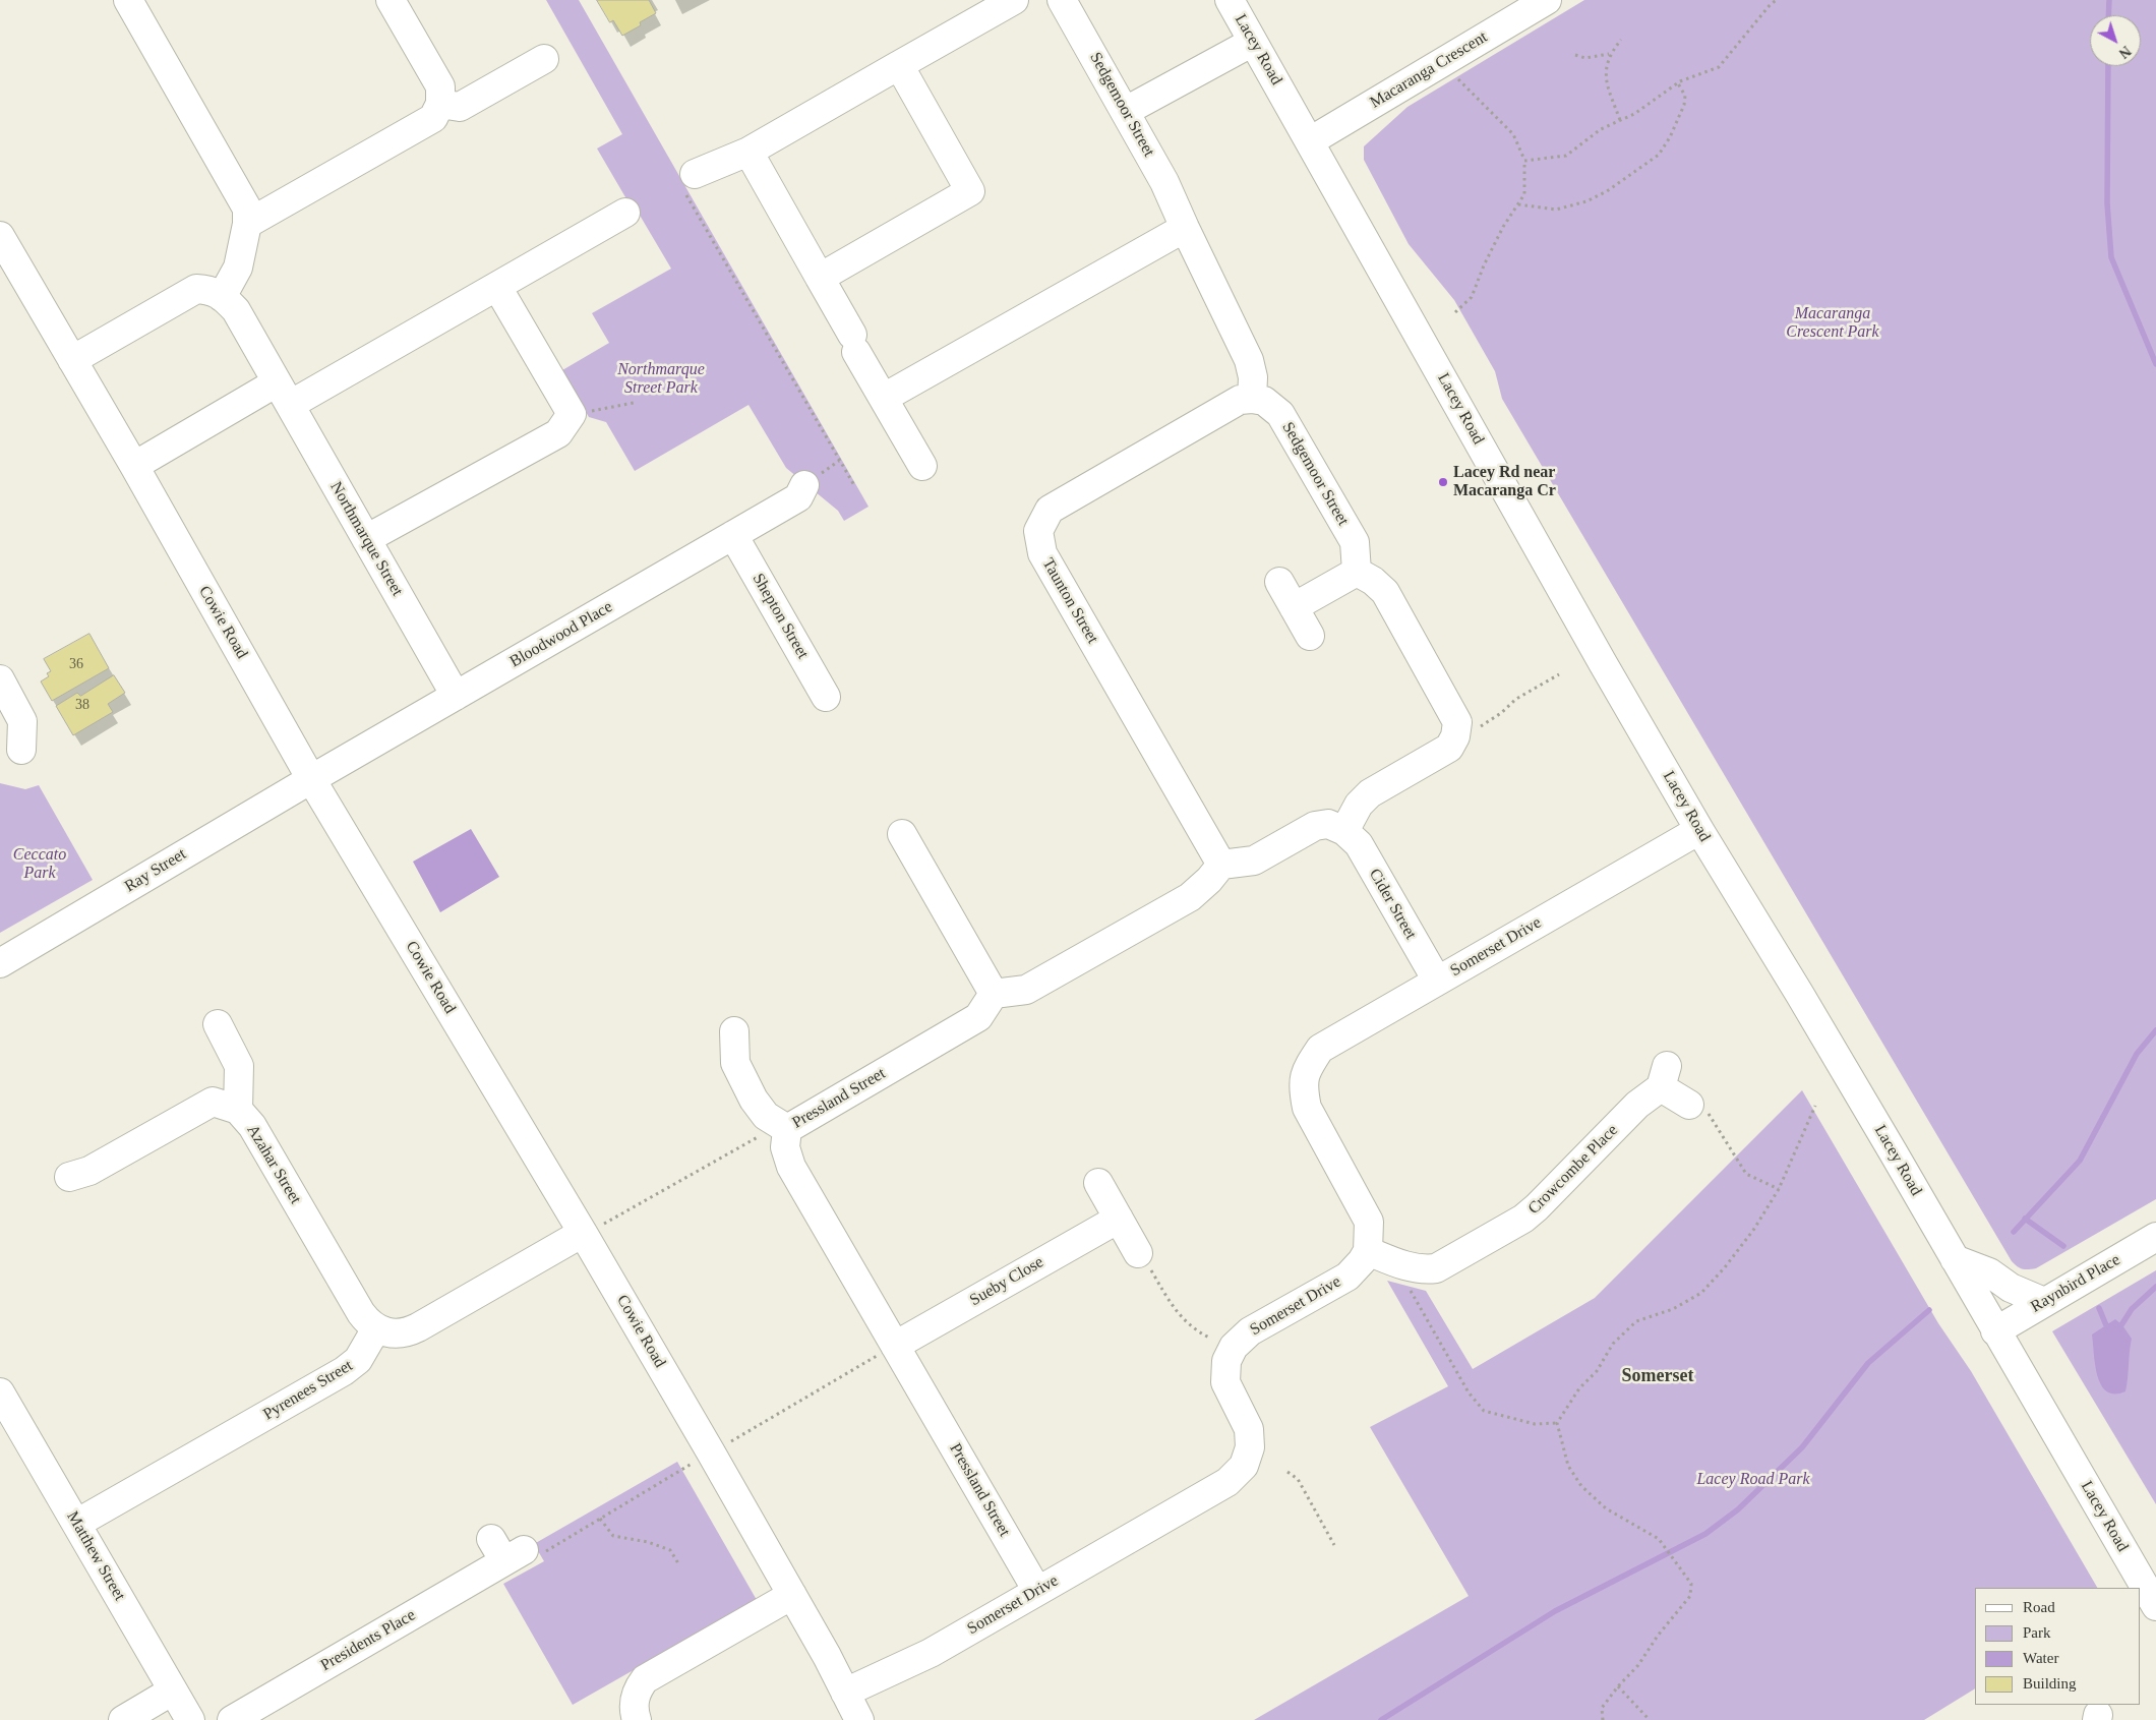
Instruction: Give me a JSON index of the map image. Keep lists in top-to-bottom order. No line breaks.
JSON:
{"streets":{"street":["Lacey Road","Macaranga Crescent","Sedgemoor Street","Northmarque Street","Taunton Street","Shepton Street","Cowie Road","Bloodwood Place","Ray Street","Cider Street","Somerset Drive","Pressland Street","Azahar Street","Crowcombe Place","Sueby Close","Raynbird Place","Pyrenees Street","Matthew Street","Presidents Place"]},"crossings":[["Lacey Road","Macaranga Crescent"],["Lacey Road","Somerset Drive"],["Lacey Road","Raynbird Place"],["Sedgemoor Street","Taunton Street"],["Northmarque Street","Cowie Road"],["Northmarque Street","Bloodwood Place"],["Shepton Street","Bloodwood Place"],["Cowie Road","Bloodwood Place"],["Cowie Road","Ray Street"],["Cowie Road","Somerset Drive"],["Bloodwood Place","Ray Street"],["Cider Street","Somerset Drive"],["Somerset Drive","Pressland Street"],["Somerset Drive","Crowcombe Place"],["Pressland Street","Sueby Close"],["Azahar Street","Pyrenees Street"],["Pyrenees Street","Matthew Street"]],"districts":["Somerset"],"parks":["Macaranga Crescent Park","Northmarque Street Park","Ceccato Park","Lacey Road Park"],"places":["Lacey Rd near Macaranga Cr"],"house_numbers":["36","38"],"legend":["Road","Park","Water","Building"],"north":"bottom right"}
